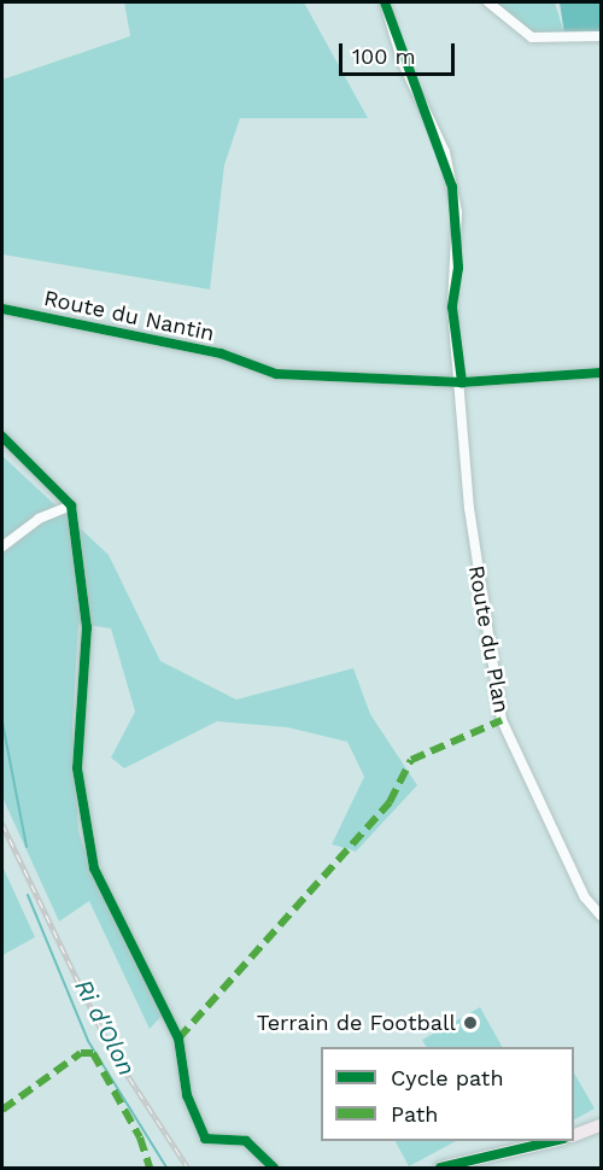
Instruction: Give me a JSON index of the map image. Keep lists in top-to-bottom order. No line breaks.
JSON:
{"streets":{"street":["Route du Nantin","Route du Plan"]},"crossings":[["Route du Nantin","Route du Plan"]],"water":["Ri d'Olon"],"places":["Terrain de Football"],"legend":["Cycle path","Path"],"scale_bar":"100 m"}
